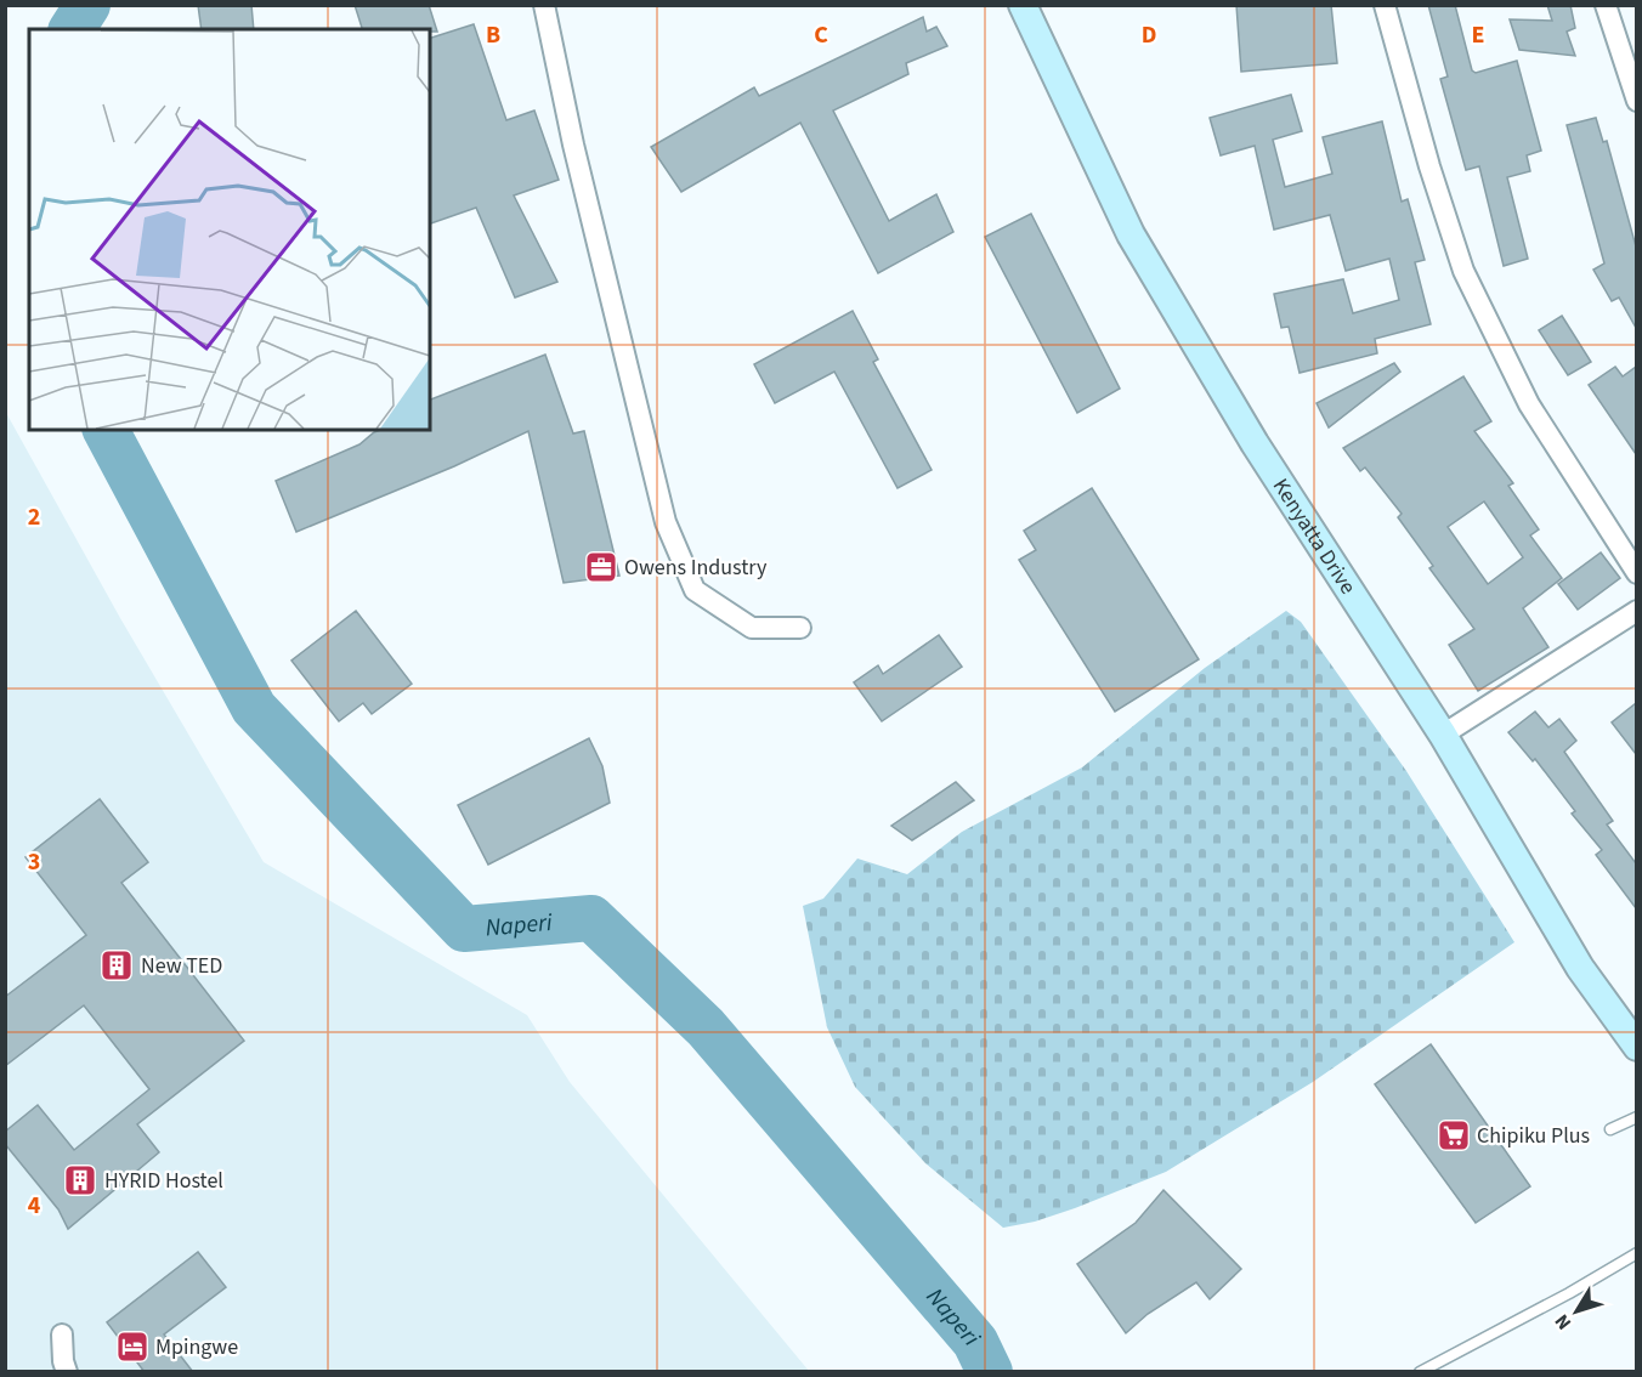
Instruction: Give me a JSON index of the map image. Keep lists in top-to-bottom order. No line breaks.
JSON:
{"streets":{"main road":["Kenyatta Drive"]},"water":["Naperi"],"places":{"office":["Owens Industry"],"building":["New TED","HYRID Hostel"],"supermarket":["Chipiku Plus"],"hotel":["Mpingwe"]},"north":"bottom left","grid":{"columns":["B","C","D","E"],"rows":["2","3","4"]}}
